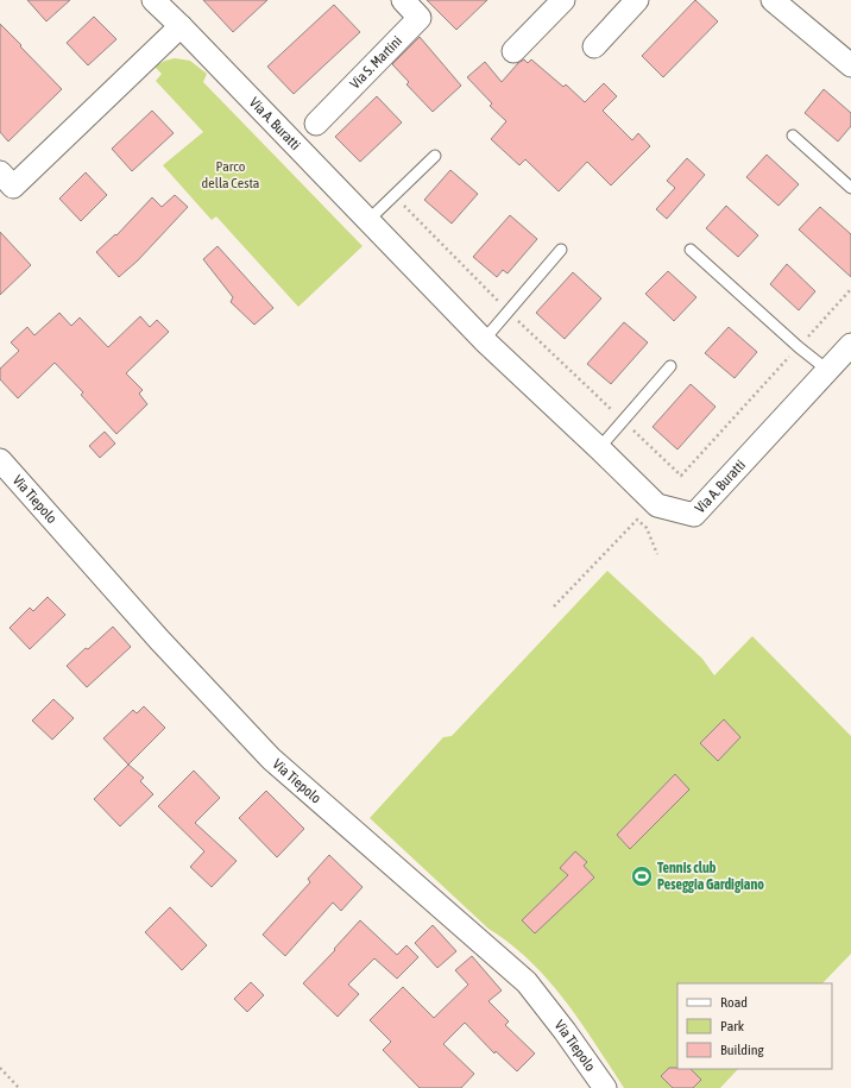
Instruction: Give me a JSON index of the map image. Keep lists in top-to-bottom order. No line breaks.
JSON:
{"streets":{"street":["Via S. Martini","Via A. Buratti","Via Tiepolo"]},"parks":["Parco della Cesta"],"places":{"sports":["Tennis club Peseggia Gardigiano"]},"legend":["Road","Park","Building"]}
